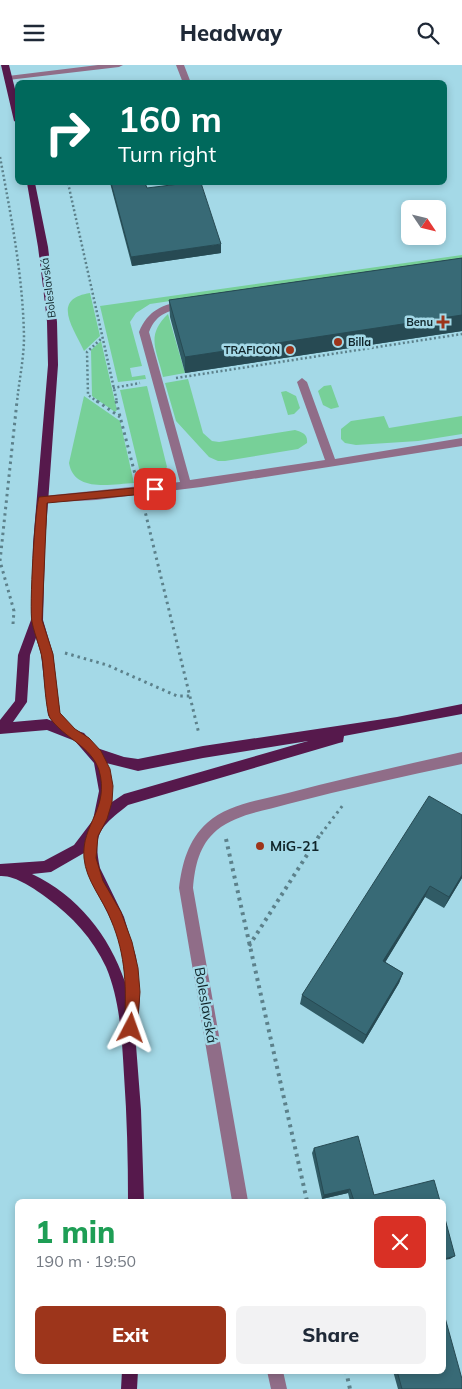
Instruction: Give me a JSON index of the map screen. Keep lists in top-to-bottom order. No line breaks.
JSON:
{"streets":{"main road":["Boleslavská"]},"places":{"health":["Benu"],"other":["Billa","TRAFICON","MiG-21"]},"north":"bottom right","page":{"header":"Headway","turn":["160 m","Turn right"],"heading":["1 min","190 m · 19:50"],"buttons":["Exit","Share"]}}
